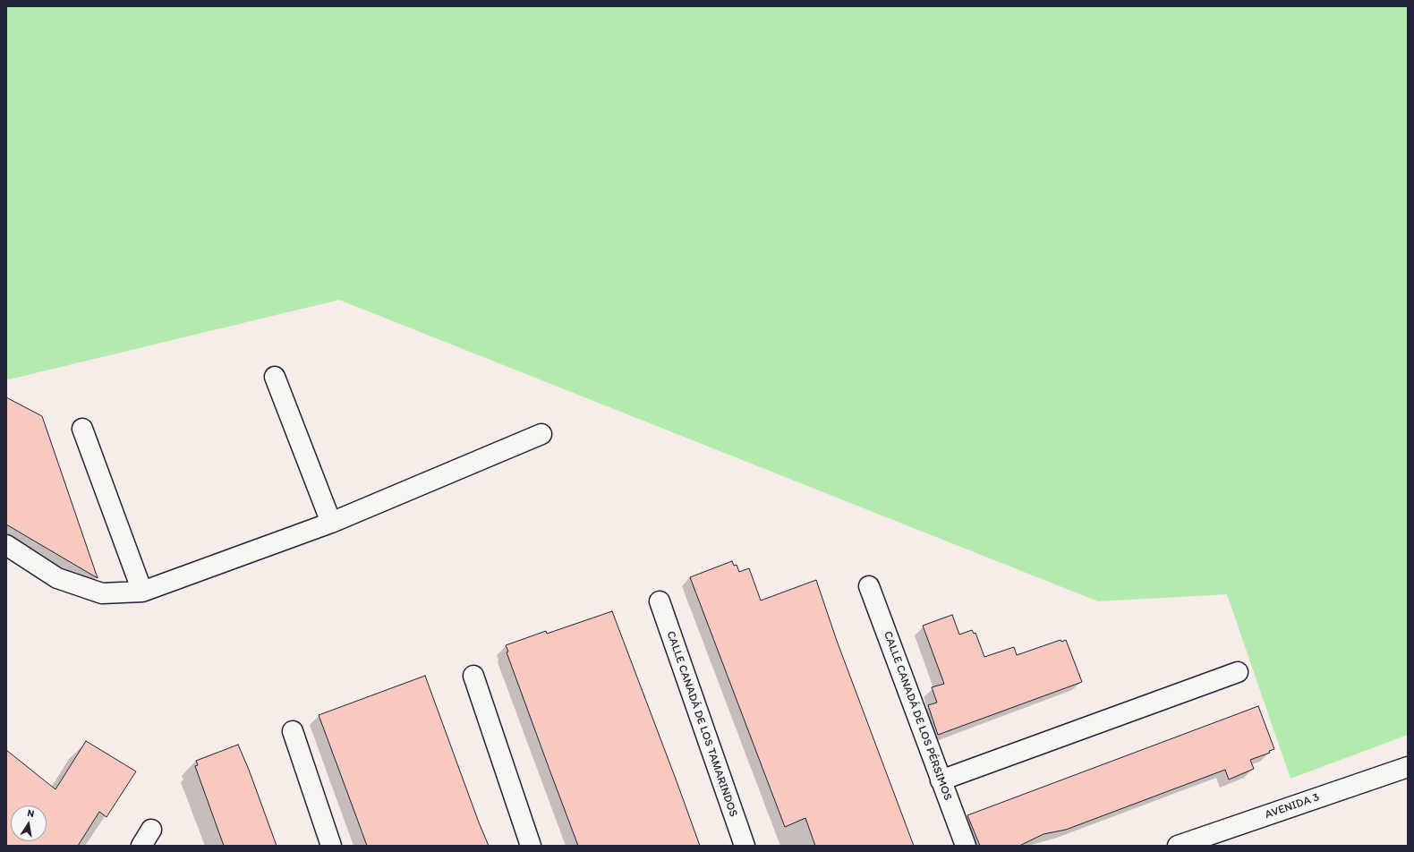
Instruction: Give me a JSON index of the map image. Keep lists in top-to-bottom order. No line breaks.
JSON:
{"streets":{"street":["CALLE CANADÁ DE LOS PÉRSIMOS","CALLE CANADÁ DE LOS TAMARINDOS","AVENIDA 3"]},"north":"top"}
